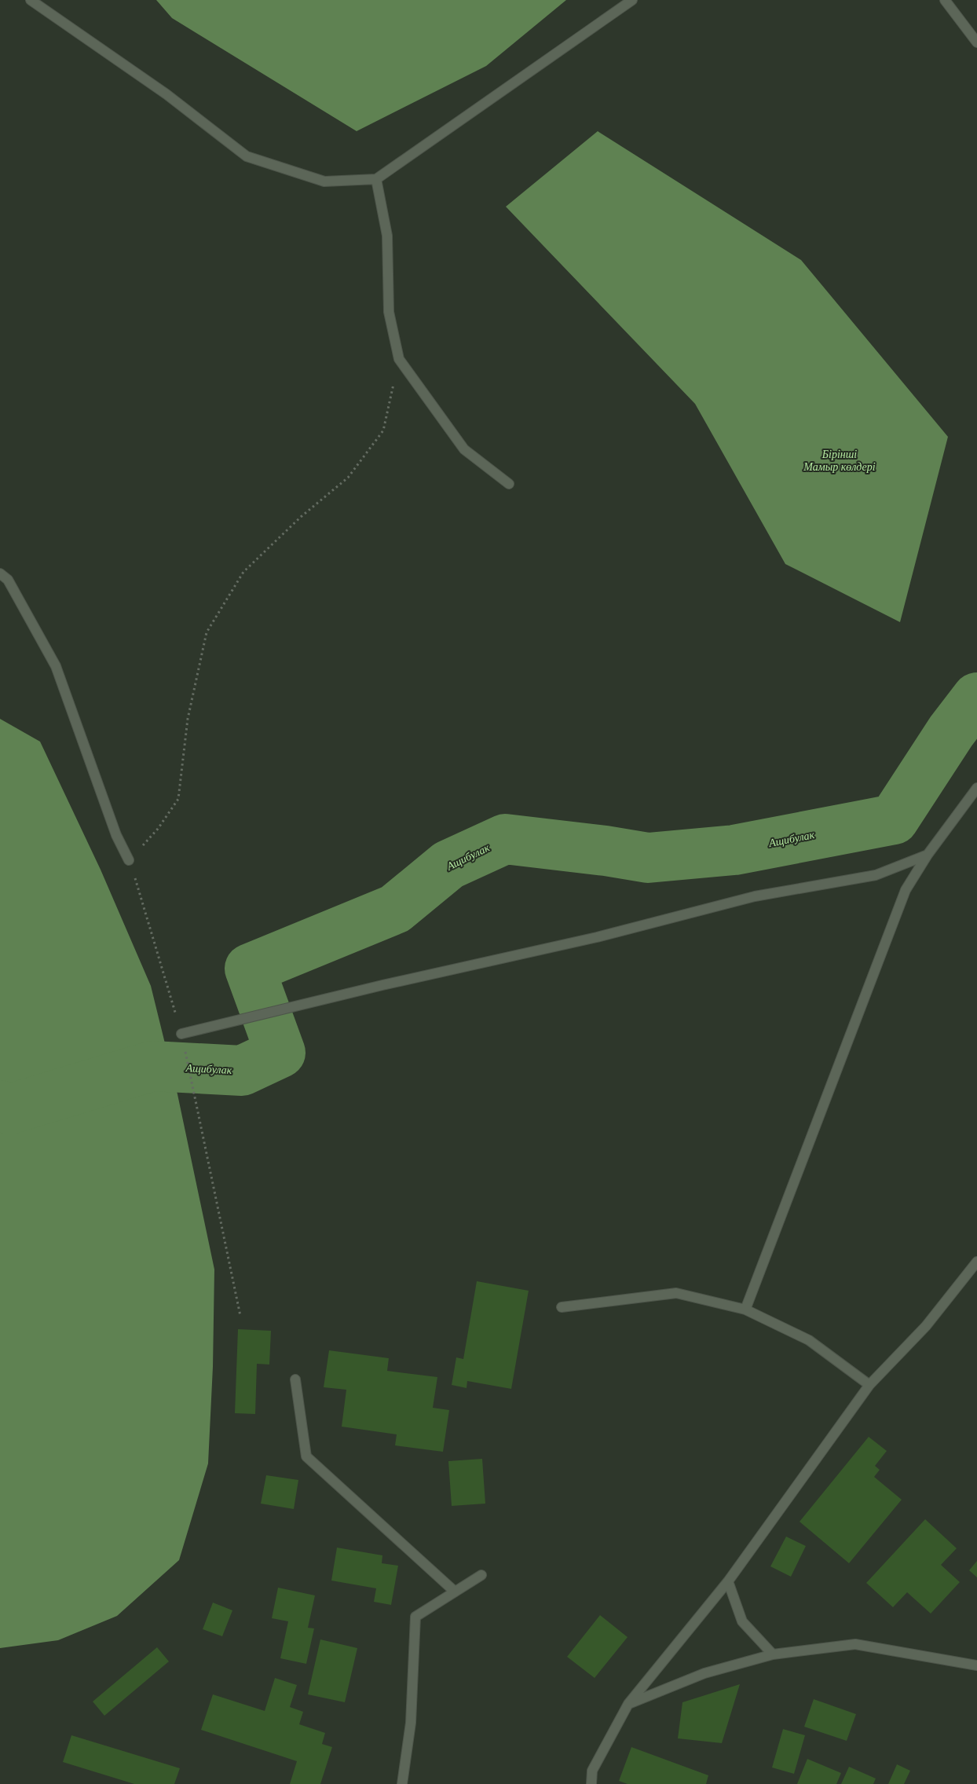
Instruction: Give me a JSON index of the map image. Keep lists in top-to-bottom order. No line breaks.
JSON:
{"water":["Бірінші Мамыр көлдері","Ащибулак"]}
